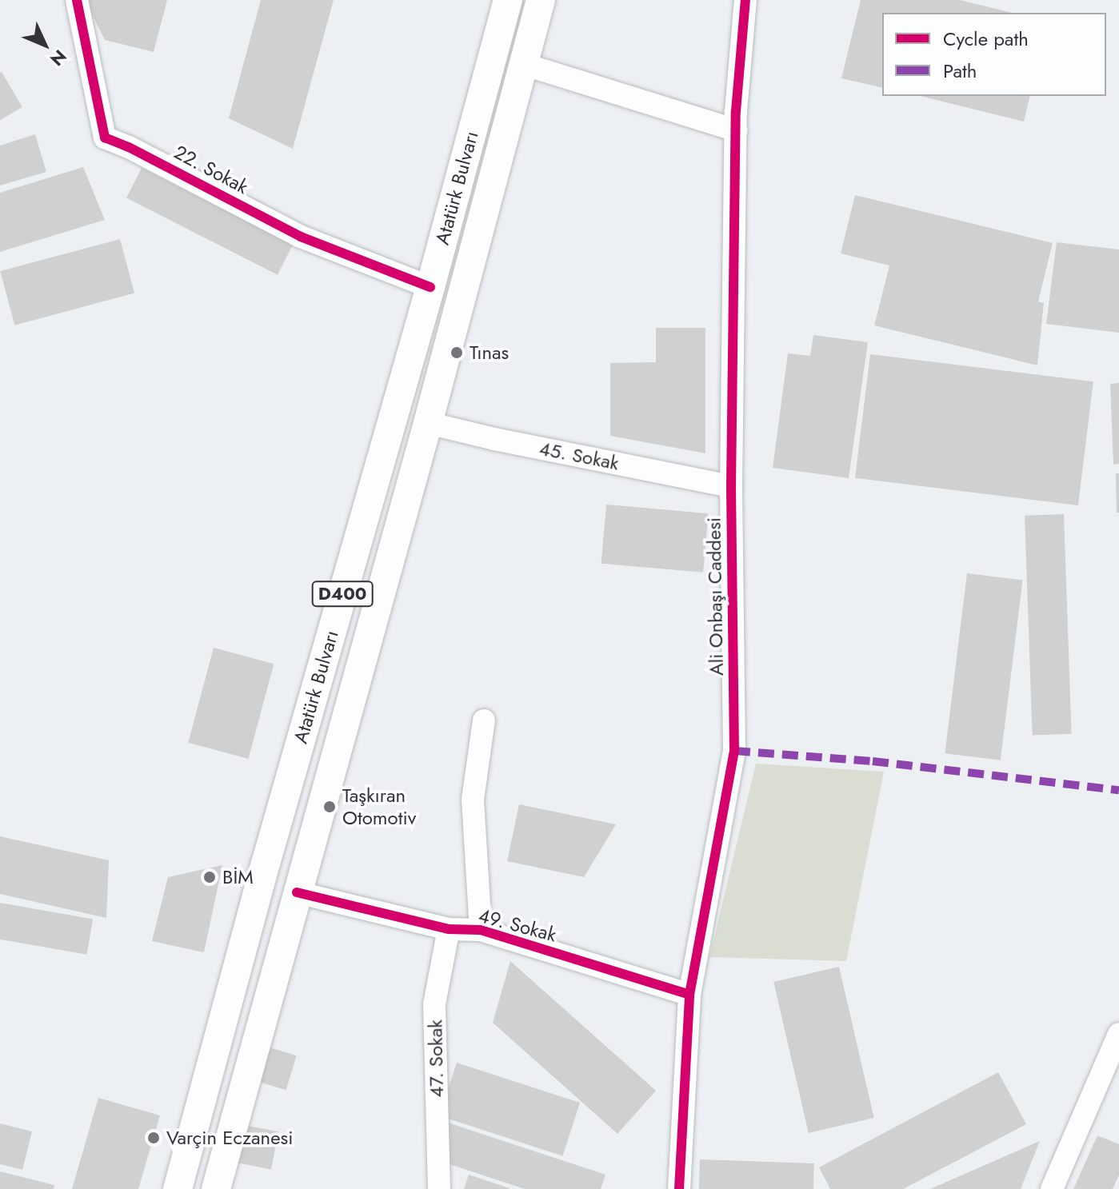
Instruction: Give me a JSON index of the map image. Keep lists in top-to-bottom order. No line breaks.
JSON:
{"streets":{"main road":["Atatürk Bulvarı","D400"],"street":["22. Sokak","45. Sokak","Ali Onbaşı Caddesi","49. Sokak","47. Sokak"]},"crossings":[["22. Sokak","Atatürk Bulvarı"],["Atatürk Bulvarı","45. Sokak"],["Atatürk Bulvarı","49. Sokak"],["45. Sokak","Ali Onbaşı Caddesi"],["Ali Onbaşı Caddesi","49. Sokak"],["49. Sokak","47. Sokak"]],"places":["Tınas","Taşkıran Otomotiv","BİM","Varçin Eczanesi"],"legend":["Cycle path","Path"],"north":"bottom right"}
